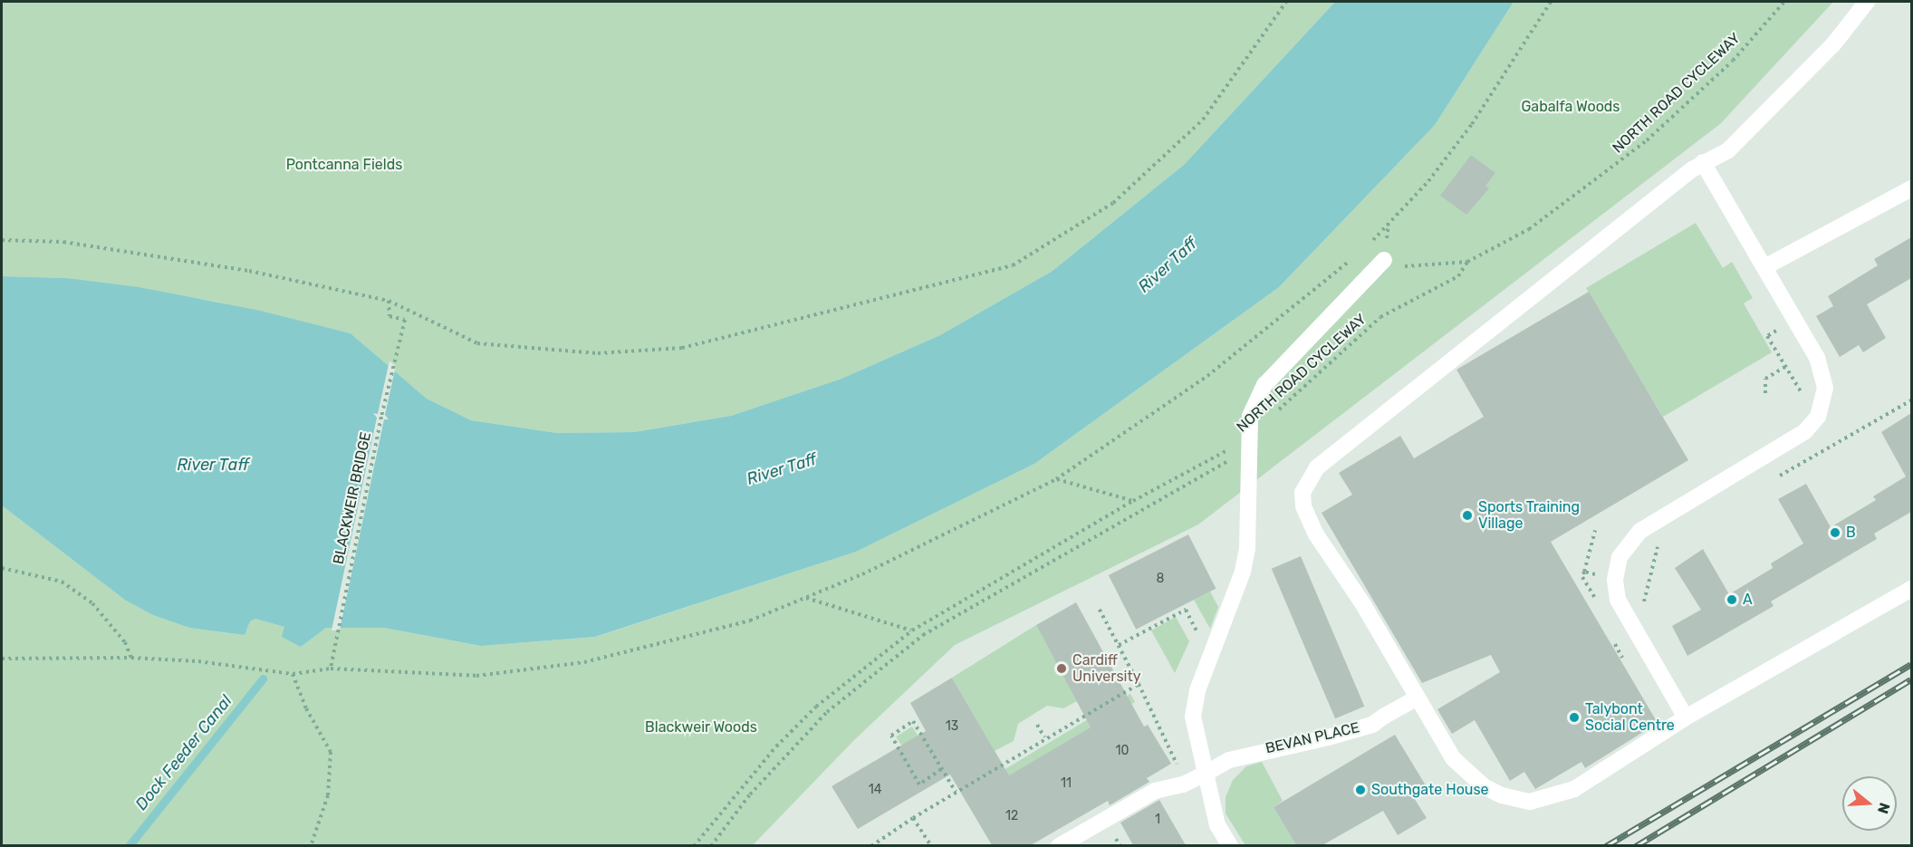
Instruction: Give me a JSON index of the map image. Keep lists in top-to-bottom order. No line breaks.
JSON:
{"streets":{"street":["BEVAN PLACE"],"path":["NORTH ROAD CYCLEWAY","BLACKWEIR BRIDGE"]},"water":["River Taff","Dock Feeder Canal"],"parks":["Gabalfa Woods","Pontcanna Fields","Blackweir Woods"],"places":["Sports Training Village","B","A","Cardiff University","Talybont Social Centre","Southgate House"],"house_numbers":["8","13","10","11","14","12","1"],"north":"right"}
